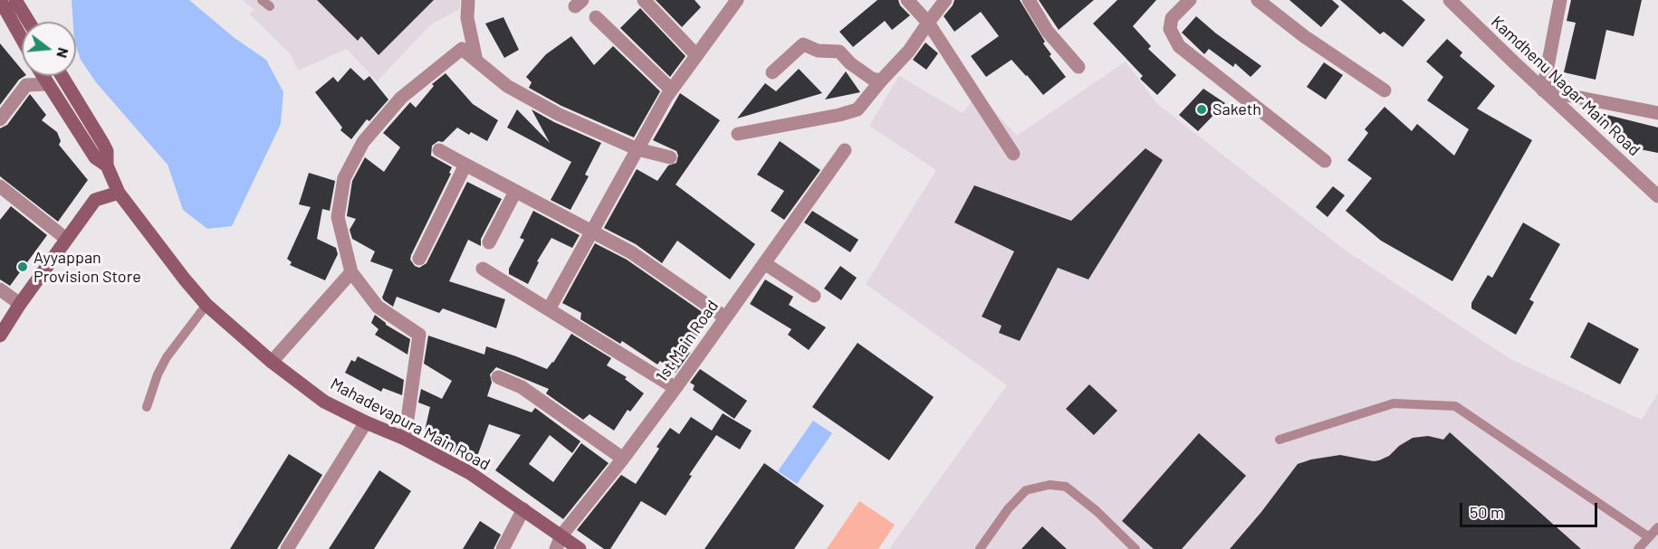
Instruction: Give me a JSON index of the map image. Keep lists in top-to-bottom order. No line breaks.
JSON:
{"streets":{"street":["Kamdhenu Nagar Main Road","1st Main Road","Mahadevapura Main Road"]},"crossings":[["1st Main Road","Mahadevapura Main Road"]],"places":["Saketh","Ayyappan Provision Store"],"scale_bar":"50 m","north":"right"}
